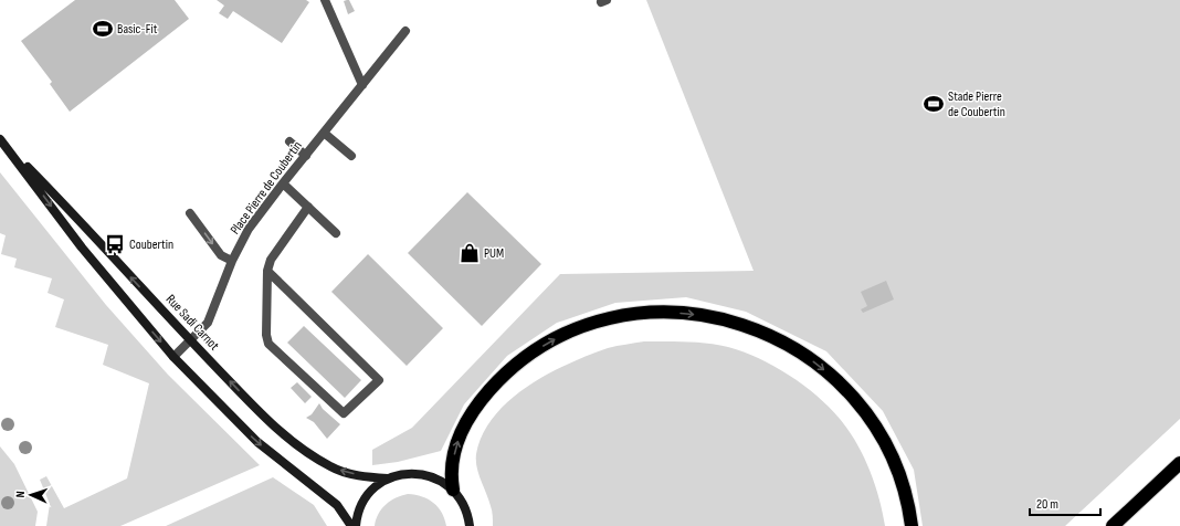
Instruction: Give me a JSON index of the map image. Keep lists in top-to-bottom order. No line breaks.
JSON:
{"streets":{"main road":["Rue Sadi Carnot"],"lane":["Place Pierre de Coubertin"]},"crossings":[["Place Pierre de Coubertin","Rue Sadi Carnot"]],"places":{"sports":["Basic-Fit","Stade Pierre de Coubertin"],"bus stop":["Coubertin"],"shop":["PUM"]},"scale_bar":"20 m","north":"left"}
